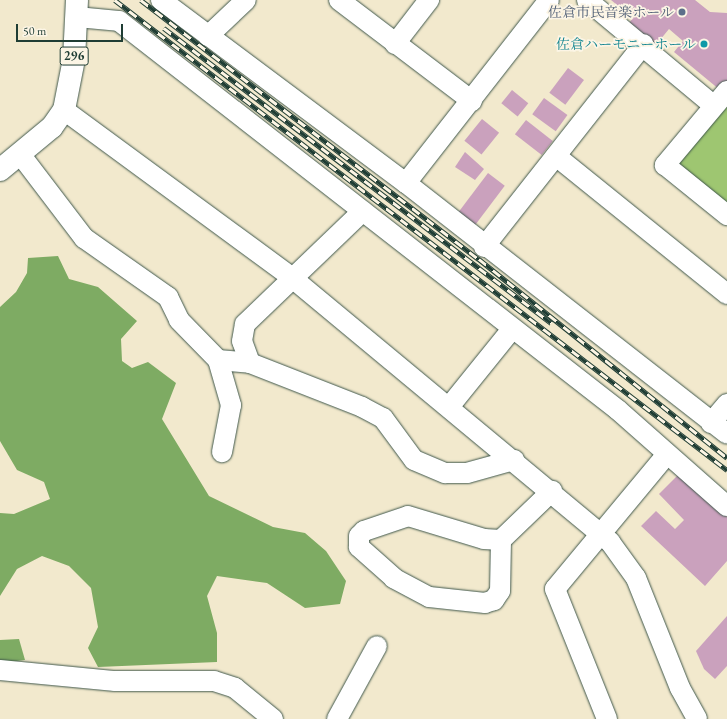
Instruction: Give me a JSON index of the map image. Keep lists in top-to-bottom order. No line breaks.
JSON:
{"streets":{"highway":["296"]},"places":["佐倉市民音楽ホール","佐倉ハーモニーホール"],"scale_bar":"50 m"}
